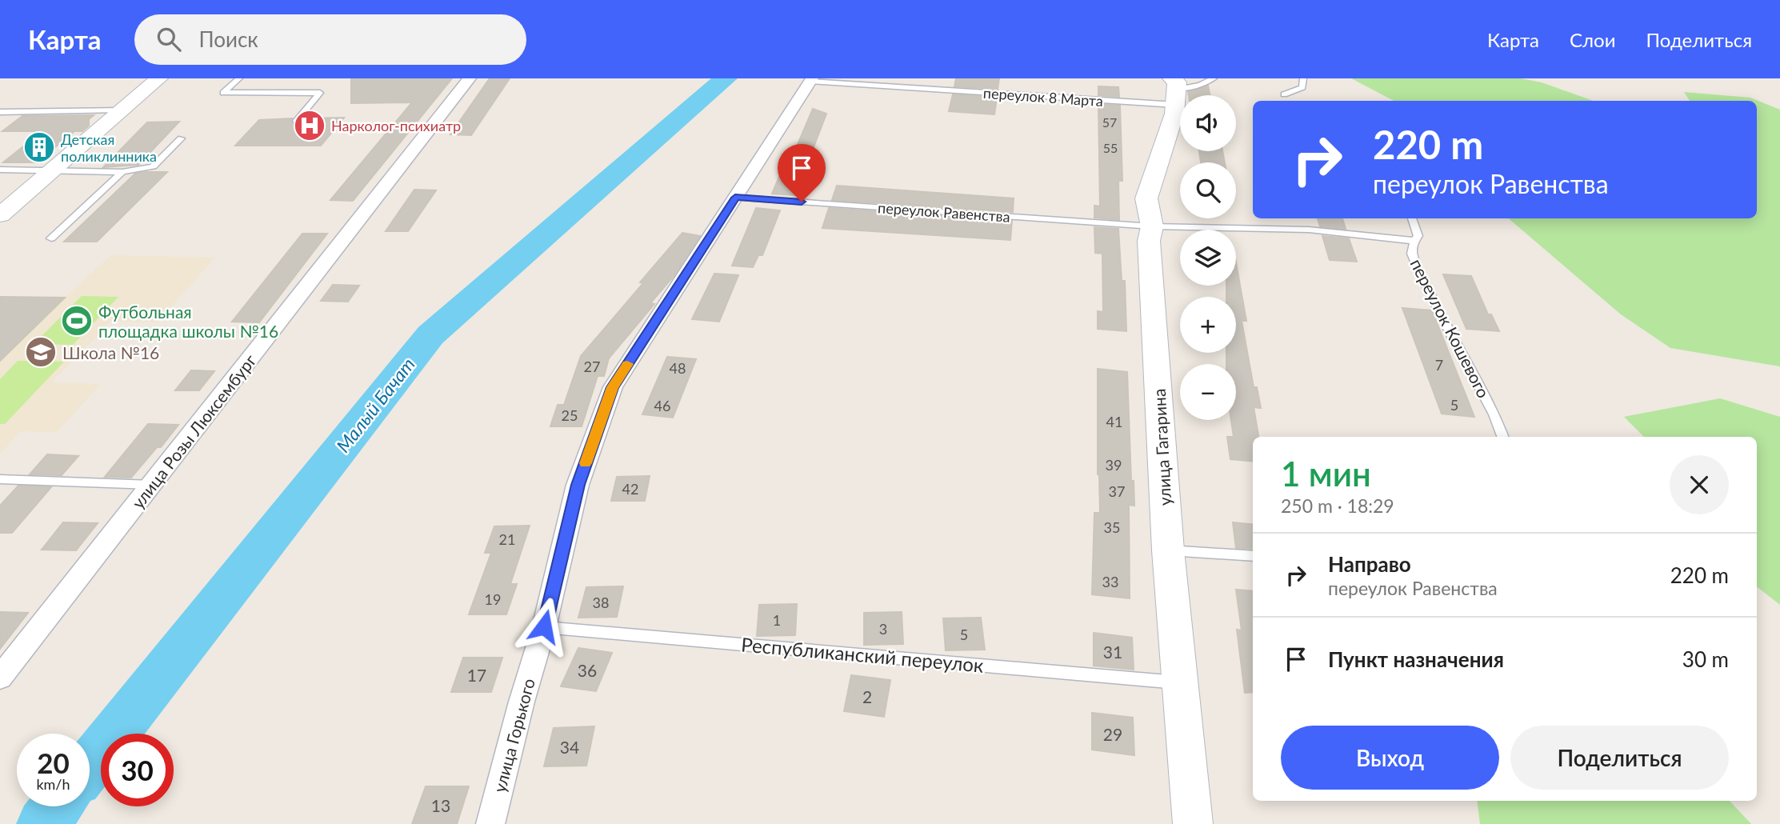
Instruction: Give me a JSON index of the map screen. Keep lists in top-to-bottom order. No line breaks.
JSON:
{"streets":{"street":["улица Розы Люксембург","улица Гагарина","улица Горького"],"lane":["переулок 8 Марта","переулок Равенства","переулок Кошевого","Республиканский переулок"]},"crossings":[["переулок 8 Марта","улица Гагарина"],["переулок 8 Марта","улица Горького"],["переулок Равенства","переулок Кошевого"],["переулок Равенства","улица Гагарина"],["переулок Равенства","улица Горького"],["переулок Кошевого","улица Гагарина"],["улица Гагарина","Республиканский переулок"],["Республиканский переулок","улица Горького"]],"water":["Малый Бачат"],"places":{"hospital":["Нарколог-психиатр"],"building":["Детская поликлинника"],"sports":["Футбольная площадка школы №16"],"school or university":["Школа №16"]},"house_numbers":["57","55","7","27","48","5","46","25","41","39","42","37","35","21","33","19","38","1","3","5","31","36","17","2","29","34","13"],"page":{"header":"Карта","search":"Поиск","nav":["Карта","Слои","Поделиться"],"map_buttons":["+","−"],"turn":["220 m","переулок Равенства"],"heading":["1 мин","250 m · 18:29"],"list":[{"name":"Направо","note":"переулок Равенства","value":"220 m"},{"name":"Пункт назначения","value":"30 m"}],"buttons":["Выход","Поделиться"],"speed":"20 km/h","limit":"30"}}
